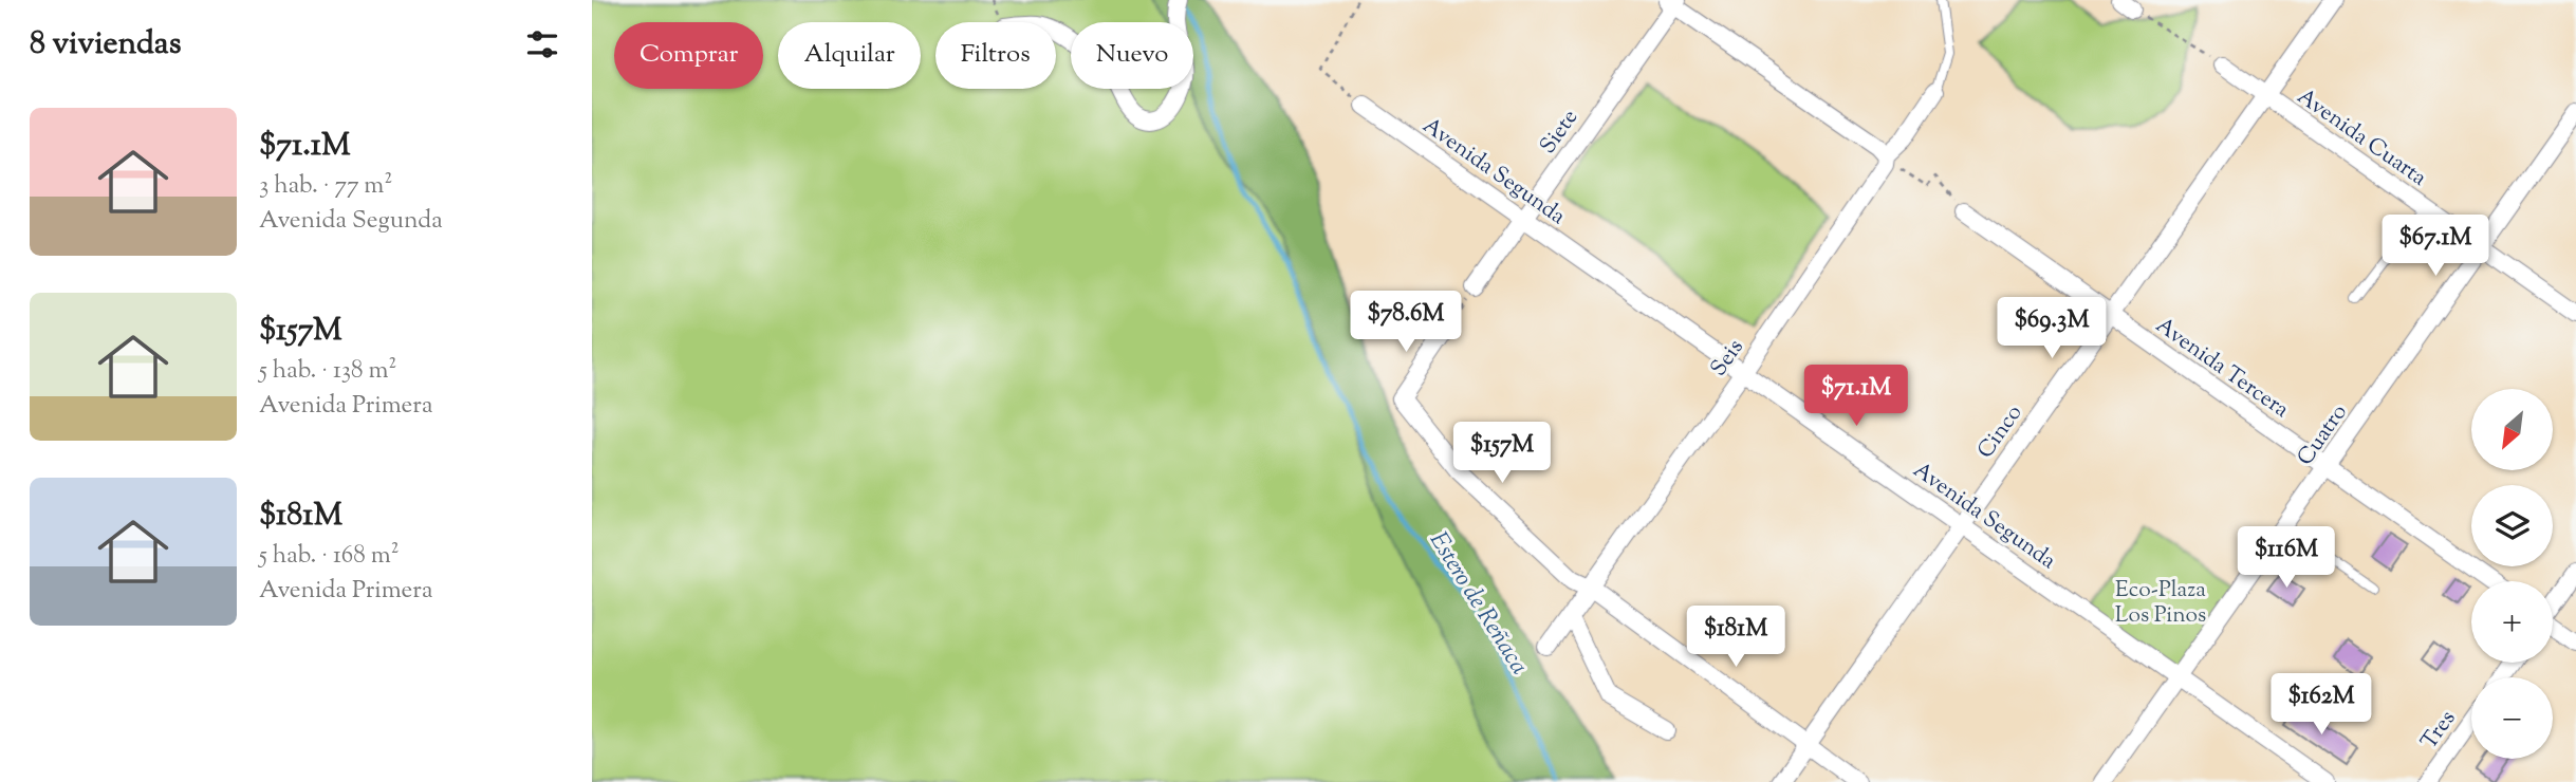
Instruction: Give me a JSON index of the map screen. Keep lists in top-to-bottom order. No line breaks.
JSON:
{"streets":{"street":["Siete","Avenida Cuarta","Avenida Segunda","Seis","Avenida Tercera","Cinco","Cuatro","Tres"]},"crossings":[["Siete","Avenida Segunda"],["Avenida Cuarta","Cinco"],["Avenida Cuarta","Cuatro"],["Avenida Segunda","Seis"],["Avenida Segunda","Cinco"],["Avenida Segunda","Cuatro"],["Avenida Tercera","Cinco"],["Avenida Tercera","Cuatro"]],"water":["Estero de Reñaca"],"parks":["Eco-Plaza Los Pinos"],"north":"bottom left","page":{"heading":"8 viviendas","chip":["Comprar","Alquilar","Filtros","Nuevo"],"list":[{"name":"$71.1M","note":"3 hab. · 77 m² · Avenida Segunda"},{"name":"$157M","note":"5 hab. · 138 m² · Avenida Primera"},{"name":"$181M","note":"5 hab. · 168 m² · Avenida Primera"}],"price":["$67.1M","$78.6M","$69.3M","$71.1M","$157M","$116M","$181M","$162M"],"map_buttons":["+","−"]}}
